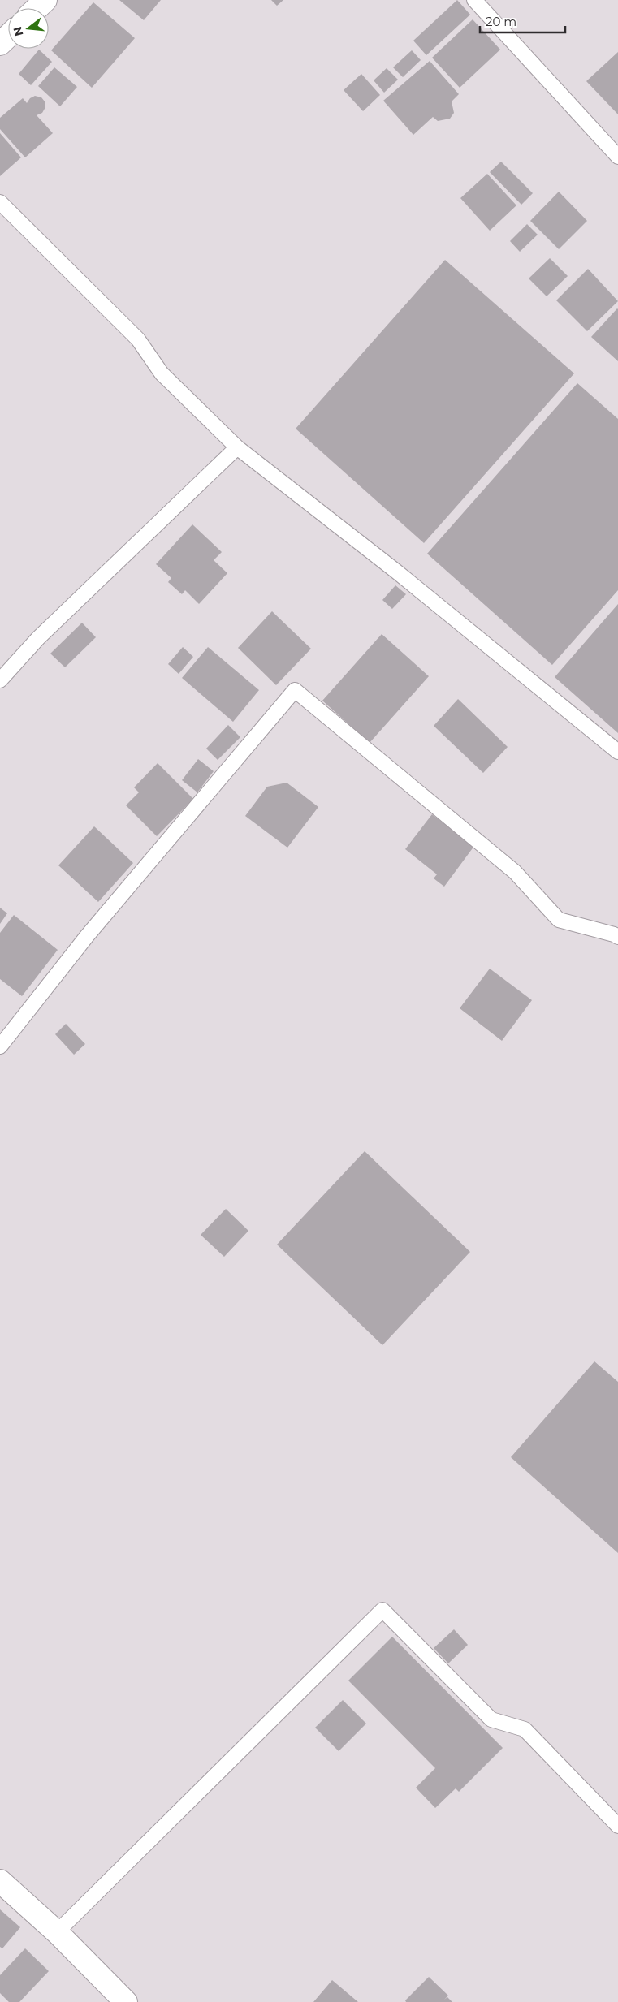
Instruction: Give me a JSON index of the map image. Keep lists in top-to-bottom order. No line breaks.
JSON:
{"scale_bar":"20 m","north":"left"}
